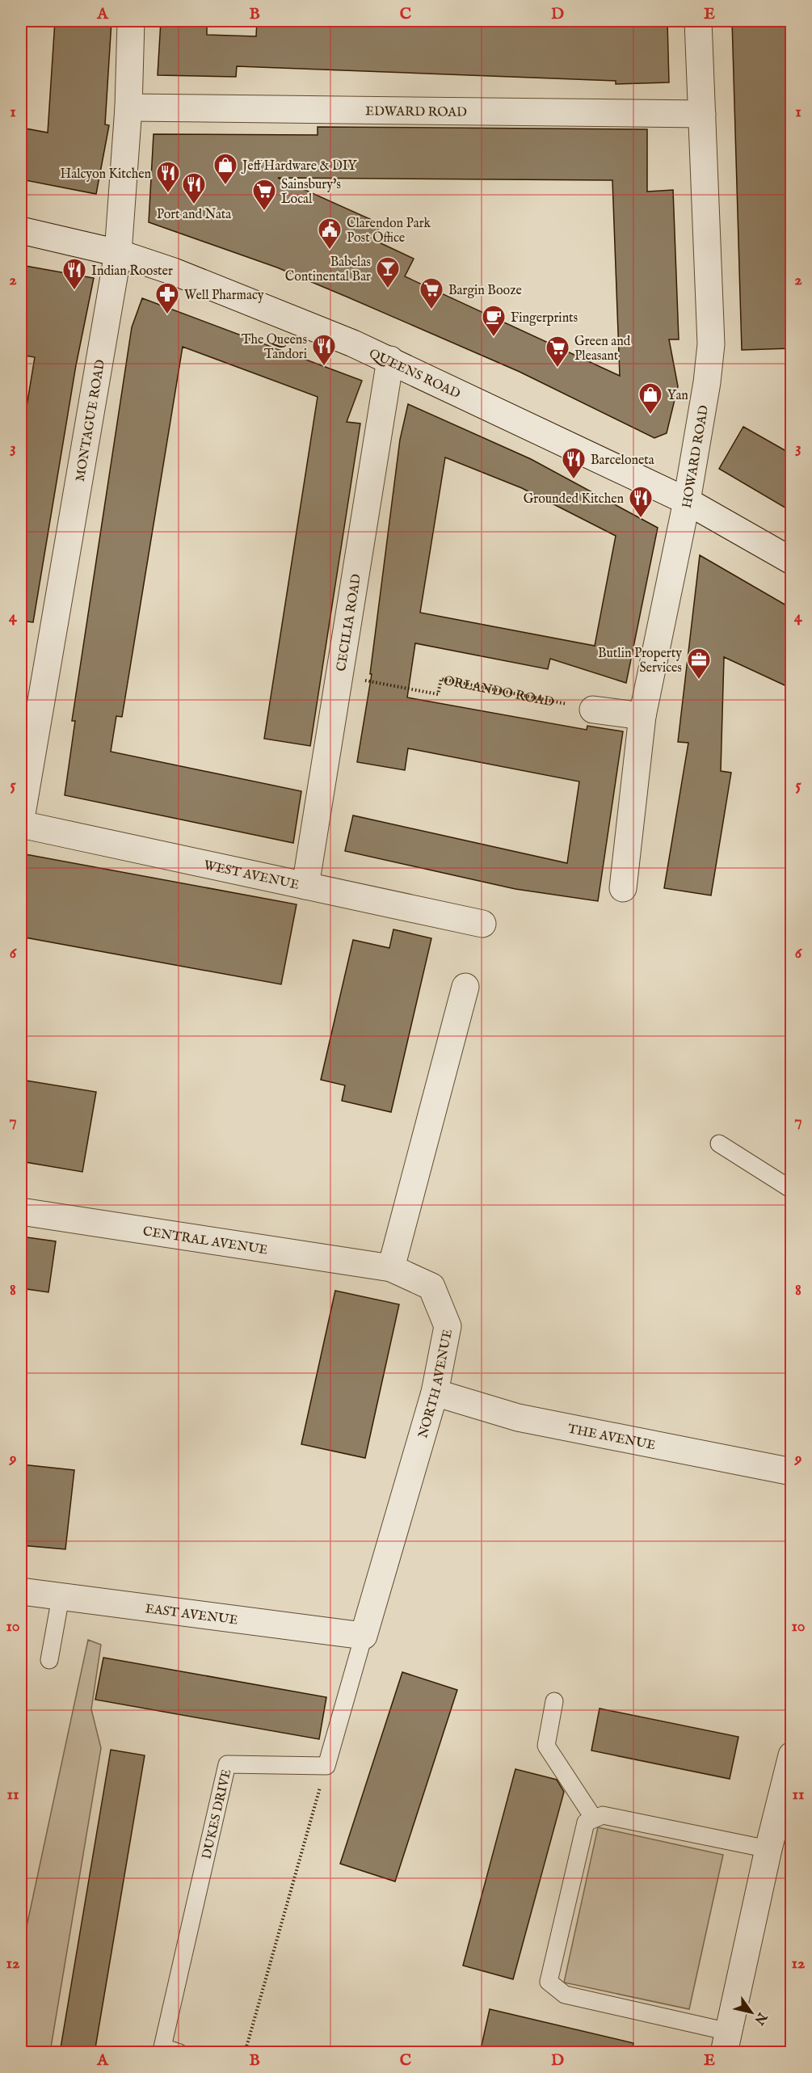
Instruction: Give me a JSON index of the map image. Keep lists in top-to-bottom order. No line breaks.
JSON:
{"streets":{"street":["EDWARD ROAD","QUEENS ROAD","MONTAGUE ROAD","HOWARD ROAD","CECILIA ROAD","WEST AVENUE","CENTRAL AVENUE","NORTH AVENUE","THE AVENUE","EAST AVENUE"],"lane":["DUKES DRIVE"],"path":["ORLANDO ROAD"]},"crossings":[["EDWARD ROAD","MONTAGUE ROAD"],["EDWARD ROAD","HOWARD ROAD"],["QUEENS ROAD","MONTAGUE ROAD"],["QUEENS ROAD","HOWARD ROAD"],["QUEENS ROAD","CECILIA ROAD"],["CECILIA ROAD","ORLANDO ROAD"],["CECILIA ROAD","WEST AVENUE"],["CENTRAL AVENUE","NORTH AVENUE"],["NORTH AVENUE","THE AVENUE"],["NORTH AVENUE","EAST AVENUE"]],"places":{"shop":["Jeff Hardware & DIY","Yan"],"restaurant":["Halcyon Kitchen","Port and Nata","Indian Rooster","The Queens Tandori","Barceloneta","Grounded Kitchen"],"supermarket":["Sainsbury's Local","Bargin Booze","Green and Pleasant"],"public building":["Clarendon Park Post Office"],"bar":["Babelas Continental Bar"],"pharmacy":["Well Pharmacy"],"cafe":["Fingerprints"],"office":["Butlin Property Services"]},"north":"bottom right","grid":{"columns":["A","B","C","D","E"],"rows":["1","2","3","4","5","6","7","8","9","10","11","12"]}}
